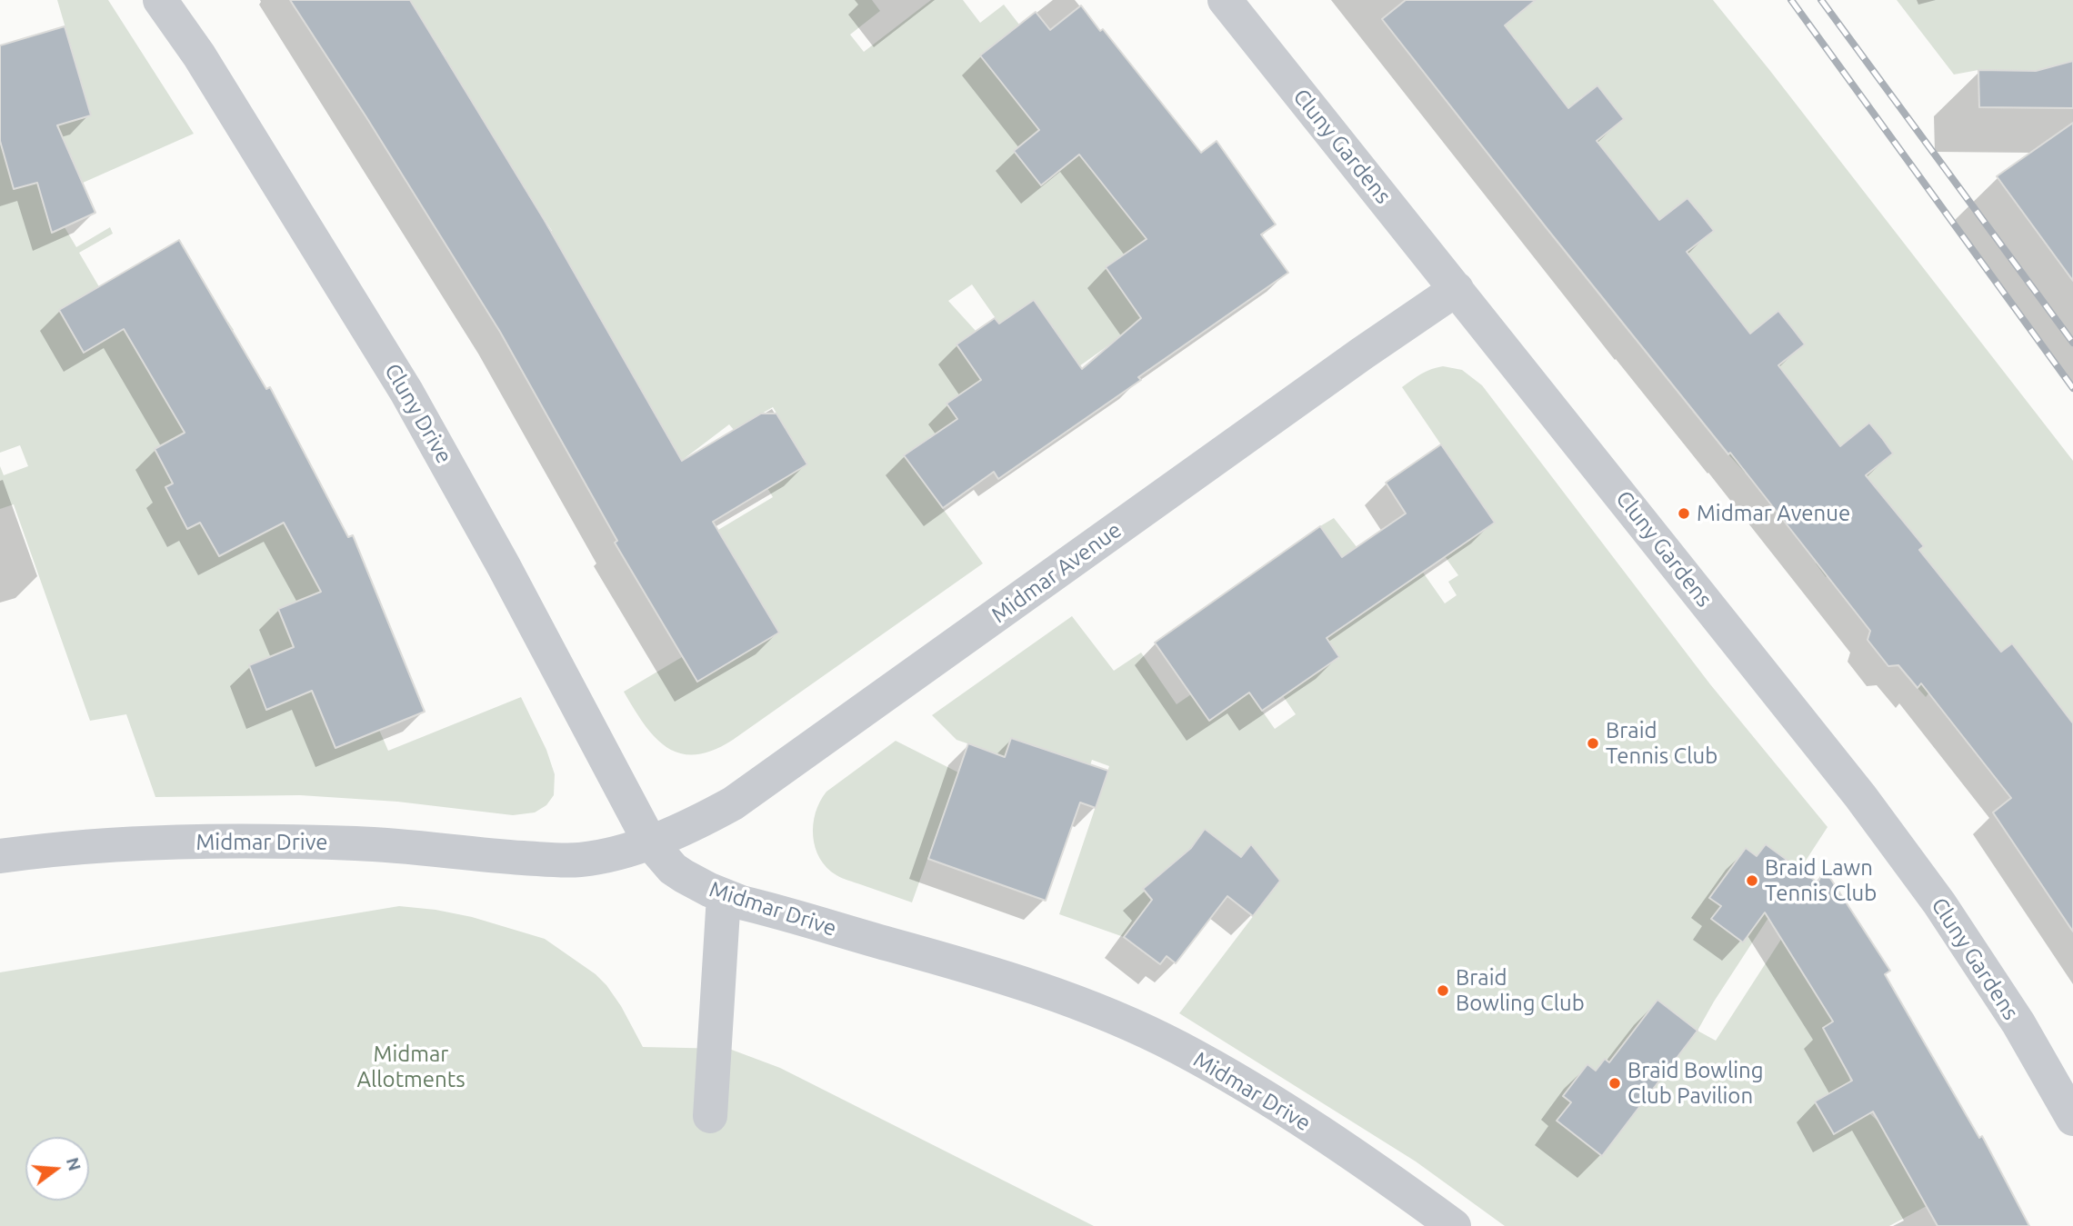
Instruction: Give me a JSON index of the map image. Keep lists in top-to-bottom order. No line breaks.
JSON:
{"streets":{"street":["Cluny Gardens","Cluny Drive","Midmar Avenue","Midmar Drive"]},"crossings":[["Cluny Gardens","Midmar Avenue"],["Cluny Drive","Midmar Avenue"],["Cluny Drive","Midmar Drive"],["Midmar Avenue","Midmar Drive"]],"parks":["Midmar Allotments"],"places":["Midmar Avenue","Braid Tennis Club","Braid Lawn Tennis Club","Braid Bowling Club","Braid Bowling Club Pavilion"],"north":"right"}
